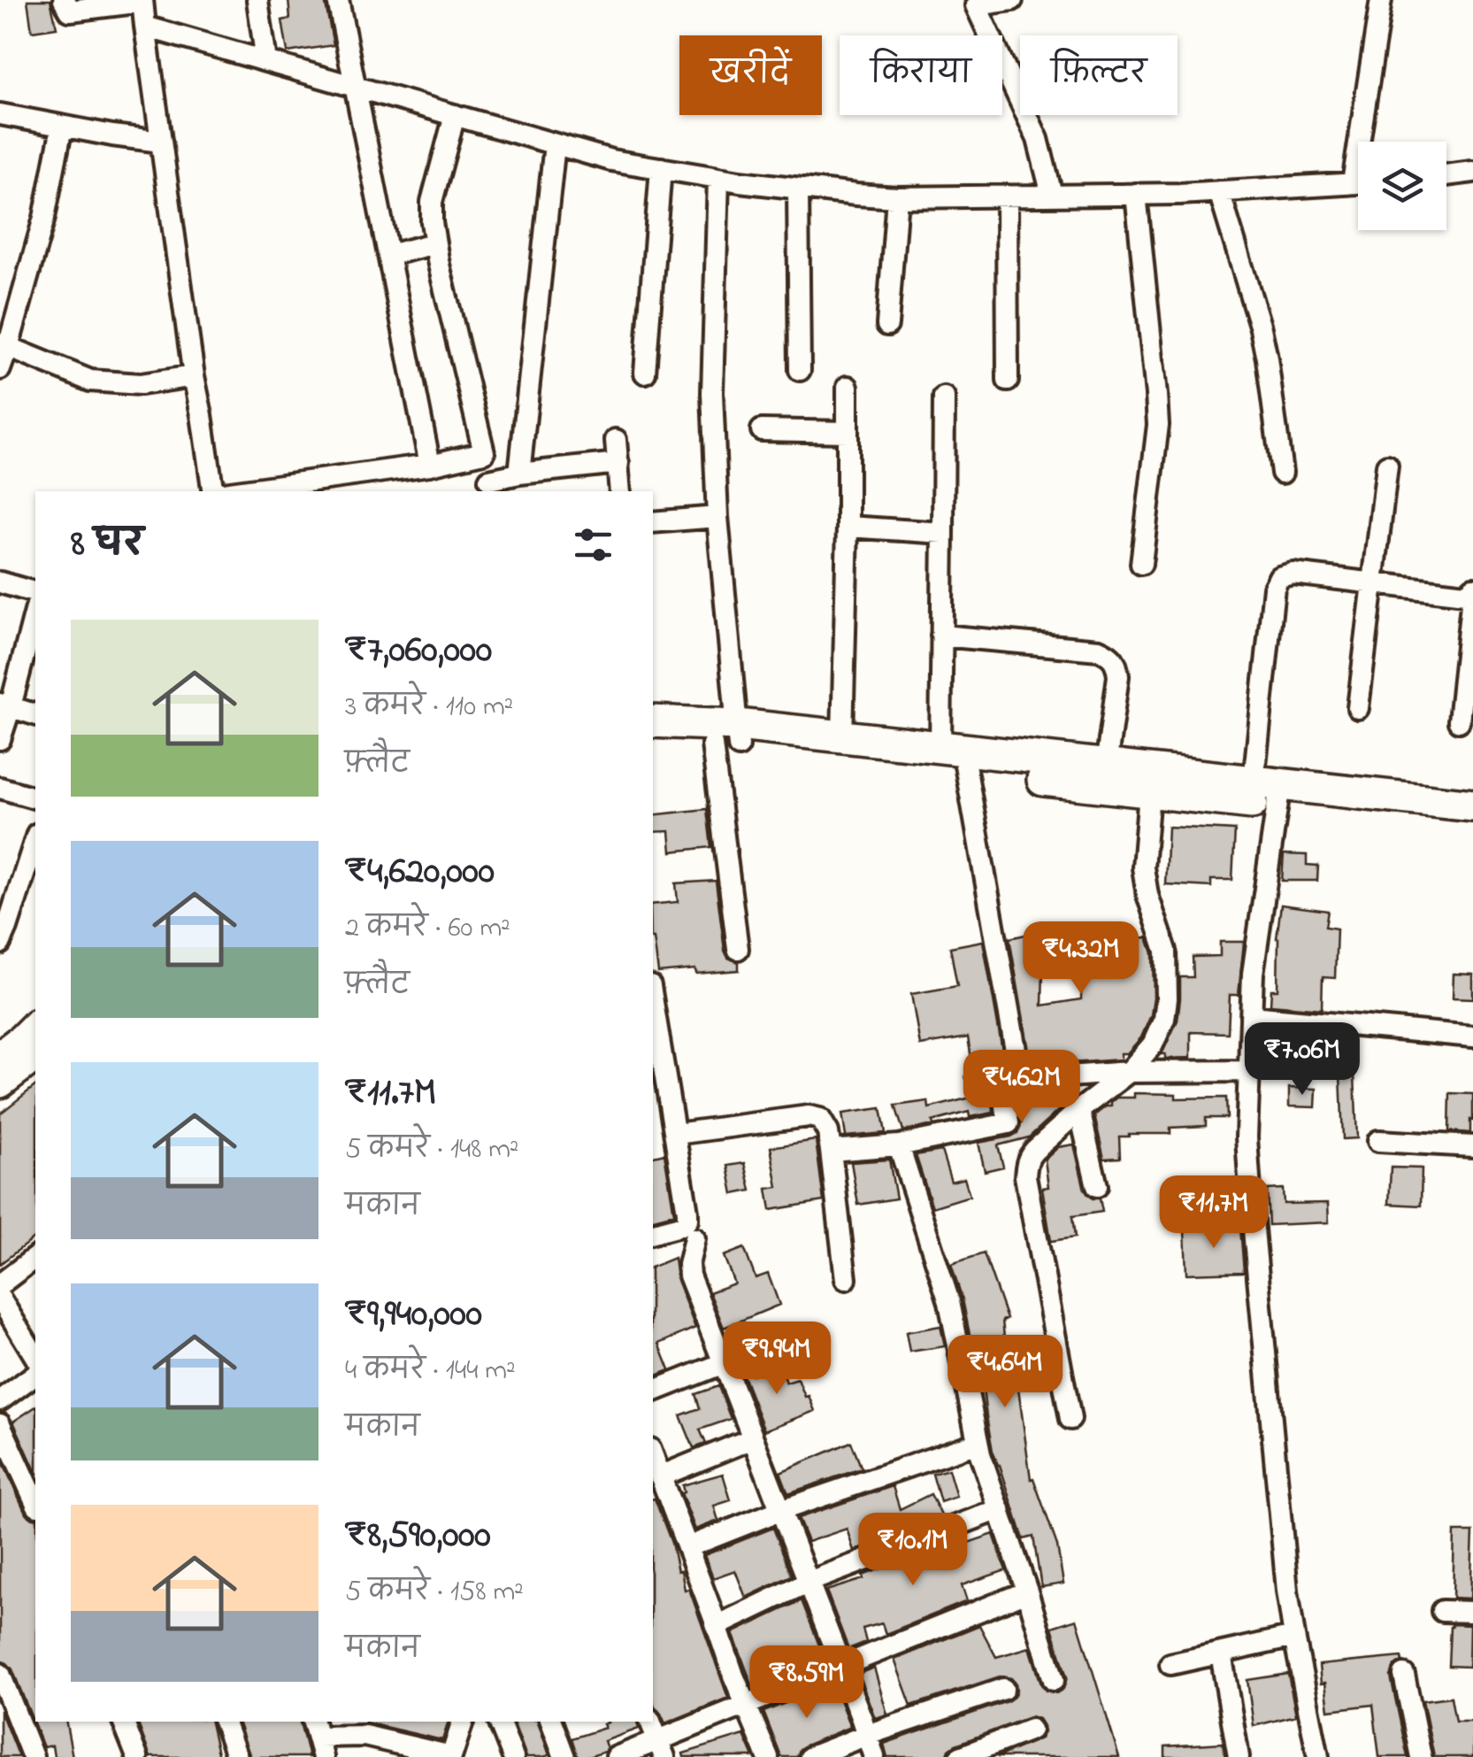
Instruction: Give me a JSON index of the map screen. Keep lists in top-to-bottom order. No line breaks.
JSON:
{"page":{"chip":["खरीदें","किराया","फ़िल्टर"],"heading":"8 घर","list":[{"name":"₹7,060,000","note":"3 कमरे · 110 m² · फ़्लैट"},{"name":"₹4,620,000","note":"2 कमरे · 60 m² · फ़्लैट"},{"name":"₹11.7M","note":"5 कमरे · 148 m² · मकान"},{"name":"₹9,940,000","note":"4 कमरे · 144 m² · मकान"},{"name":"₹8,590,000","note":"5 कमरे · 158 m² · मकान"}],"price":["₹4.32M","₹7.06M","₹4.62M","₹11.7M","₹9.94M","₹4.64M","₹10.1M","₹8.59M"]}}
